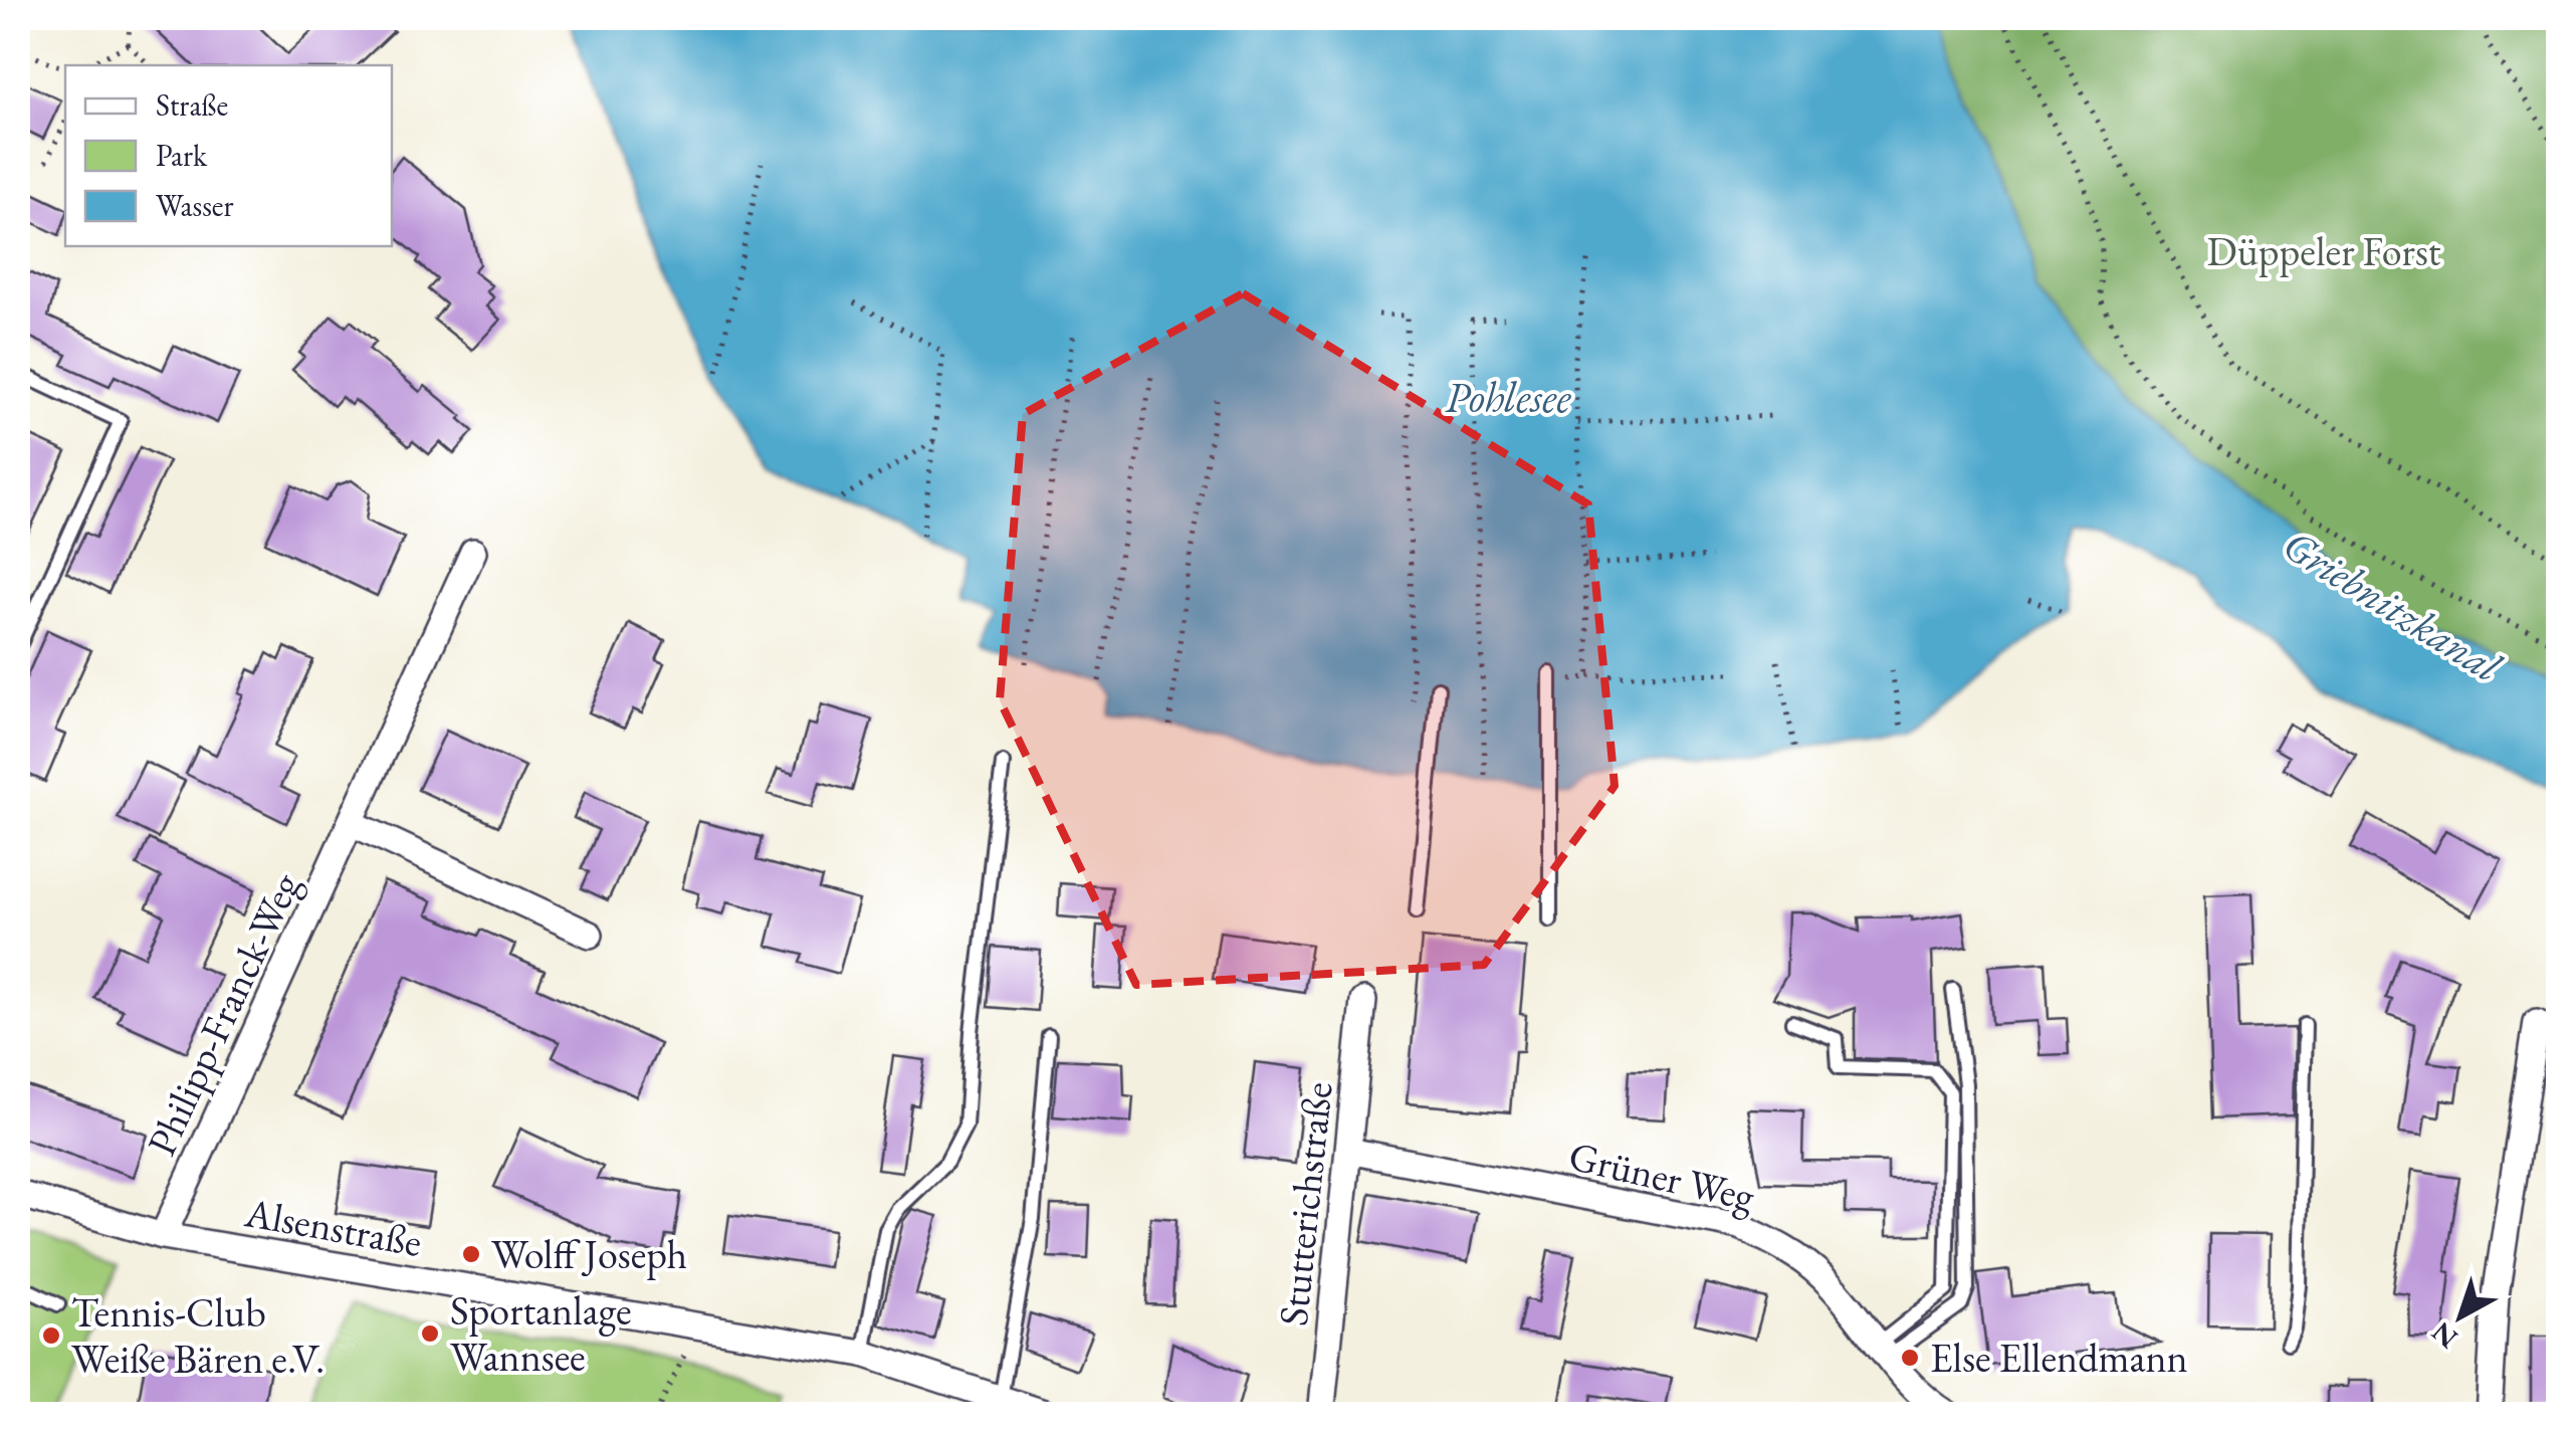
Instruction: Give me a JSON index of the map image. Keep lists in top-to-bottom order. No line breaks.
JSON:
{"streets":{"street":["Philipp-Franck-Weg","Grüner Weg","Stutterichstraße","Alsenstraße"]},"crossings":[["Philipp-Franck-Weg","Alsenstraße"],["Grüner Weg","Stutterichstraße"]],"water":["Pohlesee","Griebnitzkanal"],"parks":["Düppeler Forst"],"places":["Wolff Joseph","Sportanlage Wannsee","Tennis-Club Weiße Bären e.V.","Else Ellendmann"],"legend":["Straße","Park","Wasser"],"north":"bottom left"}
